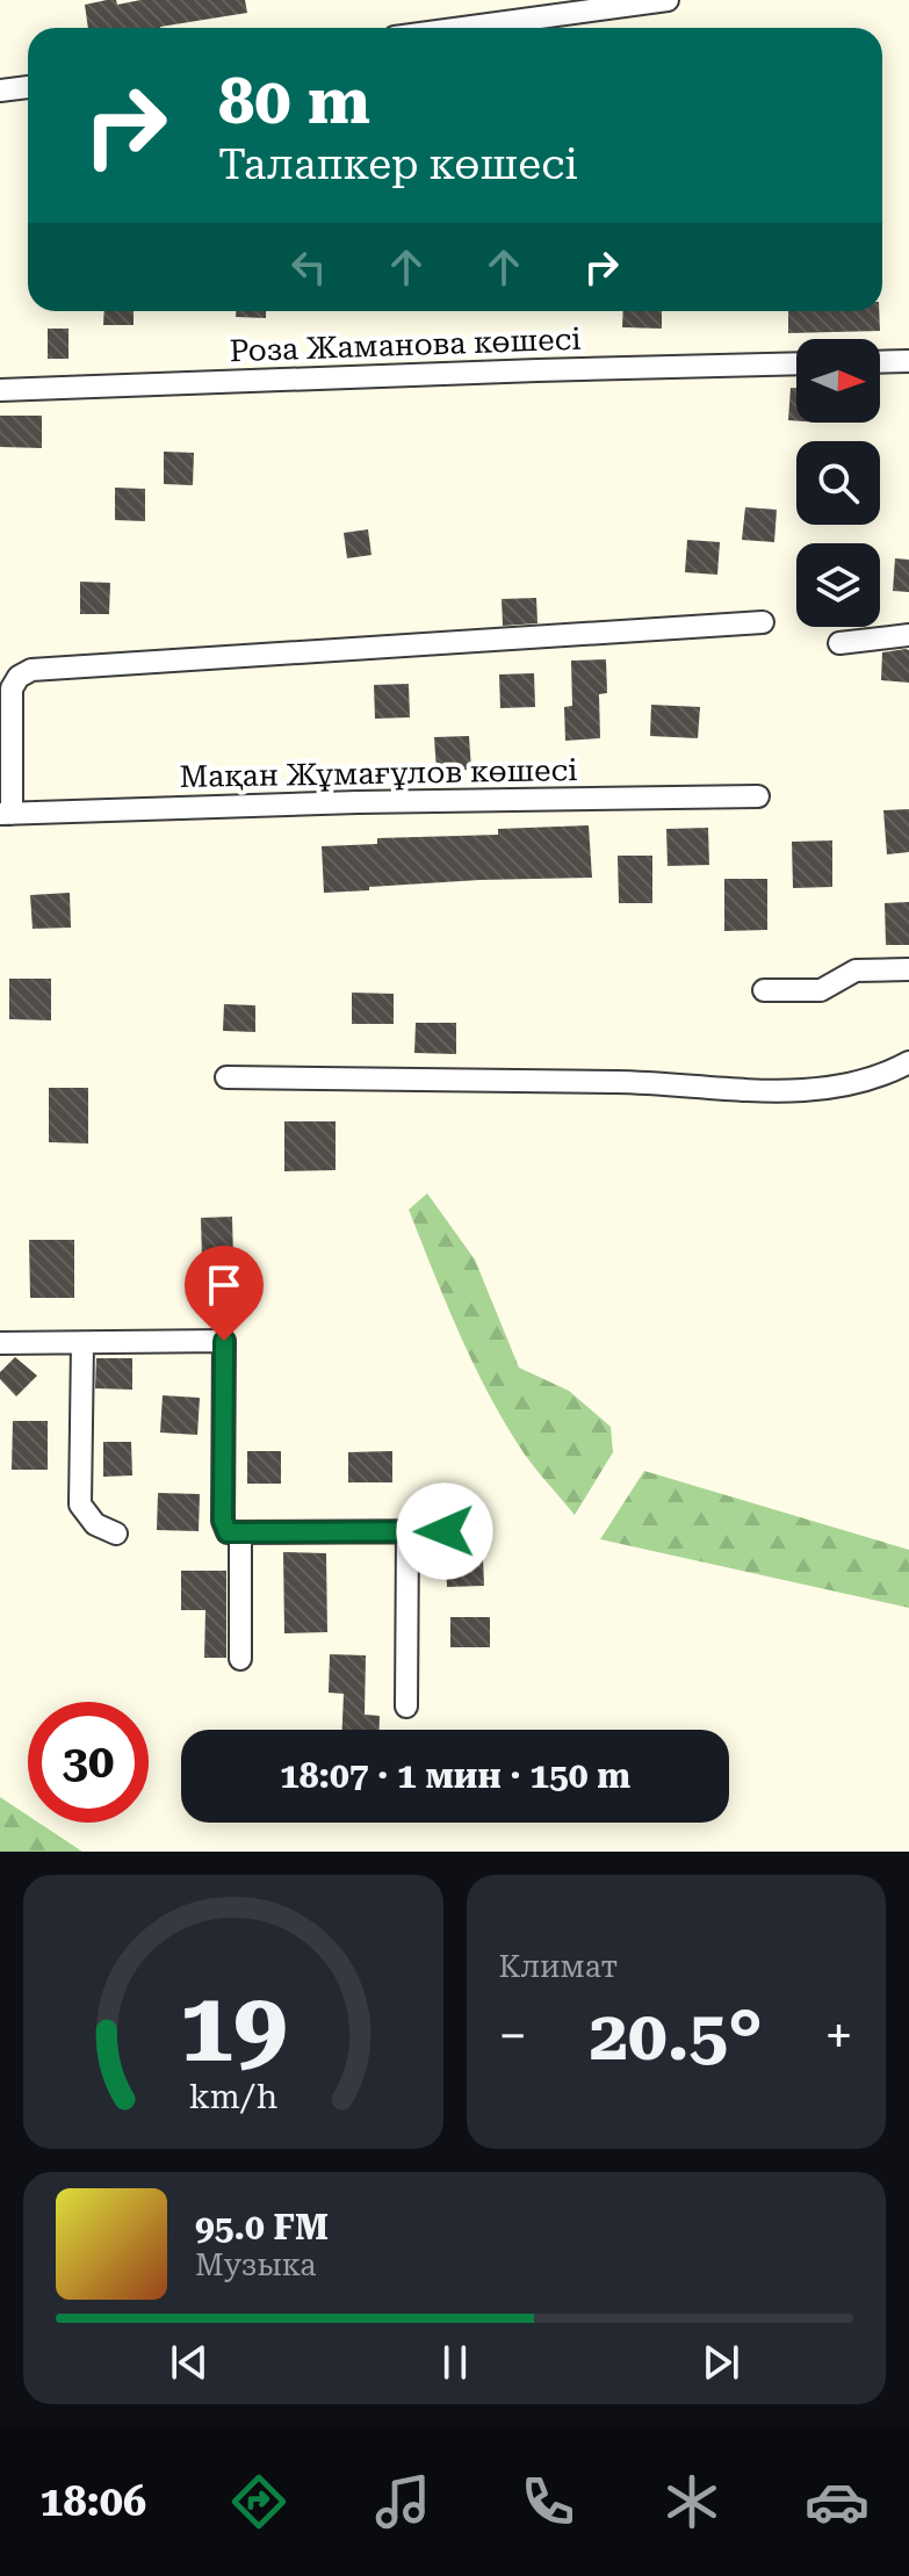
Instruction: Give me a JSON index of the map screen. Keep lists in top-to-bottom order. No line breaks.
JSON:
{"streets":{"street":["Роза Жаманова көшесі","Мақан Жұмағұлов көшесі"]},"north":"right","page":{"turn":["80 m","Талапкер көшесі"],"limit":"30","trip":"18:07 · 1 мин · 150 m","tile":"Климат","heat":["−","20.5°","+"],"song":["95.0 FM","Музыка"],"tabs":"18:06","gauge":["19","km/h"]}}
